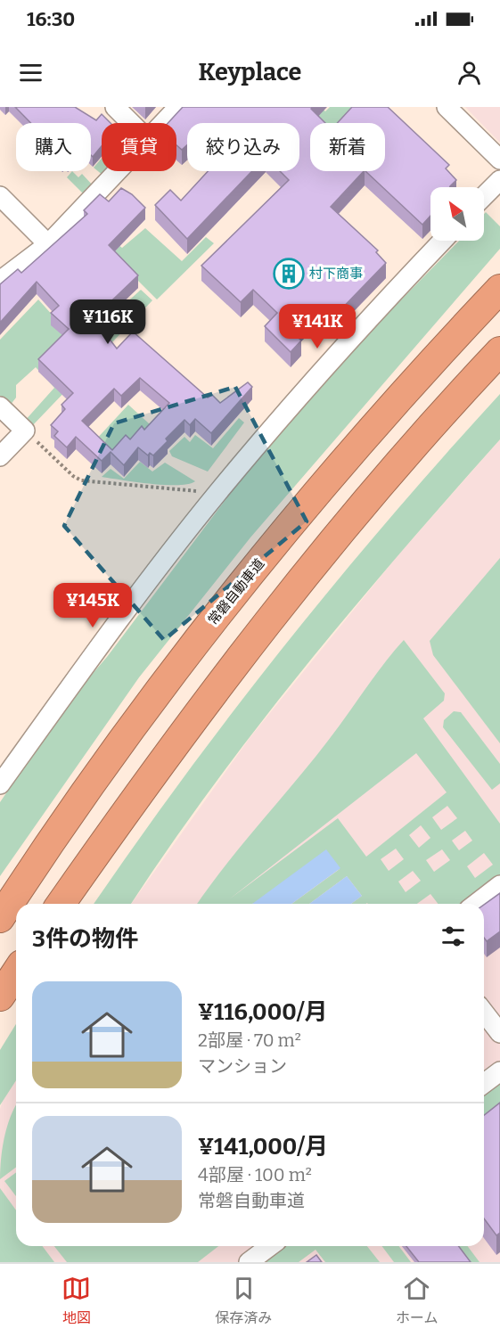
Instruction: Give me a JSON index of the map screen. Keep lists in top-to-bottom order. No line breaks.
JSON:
{"streets":{"highway":["常磐自動車道"]},"places":{"building":["村下商事"]},"north":"top left","page":{"status":"16:30","header":"Keyplace","chip":["購入","賃貸","絞り込み","新着"],"price":["¥116K","¥141K","¥145K"],"heading":"3件の物件","list":[{"name":"¥116,000/月","note":"2部屋 · 70 m² · マンション"},{"name":"¥141,000/月","note":"4部屋 · 100 m² · 常磐自動車道"}],"tabs":["地図","保存済み","ホーム"]}}
